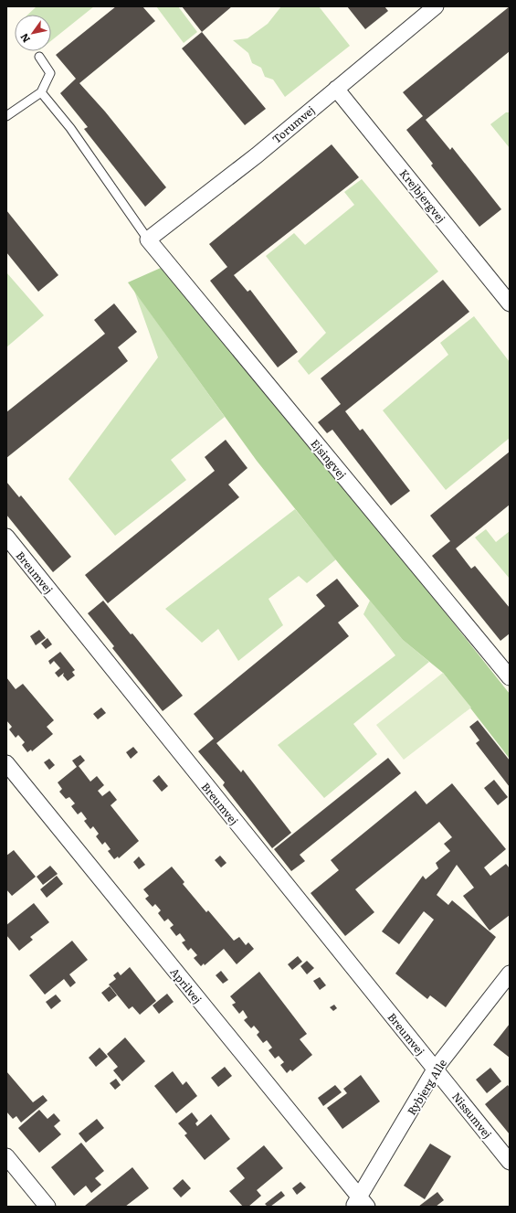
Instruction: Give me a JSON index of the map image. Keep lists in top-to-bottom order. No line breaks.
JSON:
{"streets":{"street":["Torumvej","Krejbjergvej","Ejsingvej","Breumvej","Aprilvej","Rybjerg Alle","Nissumvej"]},"crossings":[["Torumvej","Krejbjergvej"],["Torumvej","Ejsingvej"],["Breumvej","Rybjerg Alle"],["Breumvej","Nissumvej"],["Aprilvej","Rybjerg Alle"],["Rybjerg Alle","Nissumvej"]],"north":"bottom left"}
